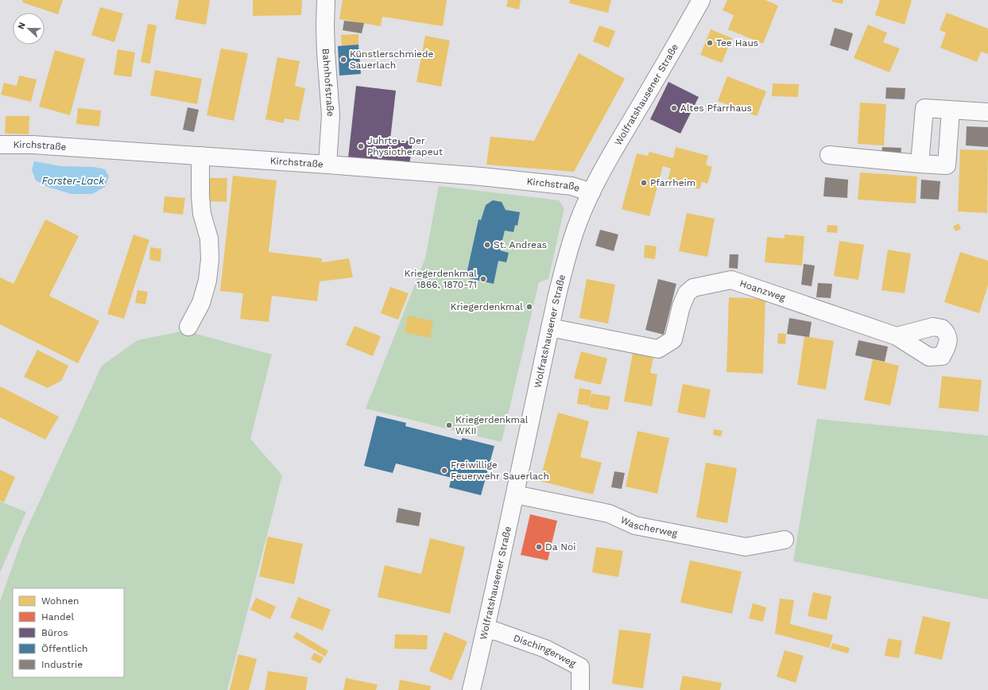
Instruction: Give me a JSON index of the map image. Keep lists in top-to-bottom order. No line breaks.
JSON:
{"streets":{"street":["Bahnhofstraße","Wolfratshausener Straße","Kirchstraße","Hoanzweg","Wascherweg","Dischingerweg"]},"crossings":[["Bahnhofstraße","Kirchstraße"],["Wolfratshausener Straße","Kirchstraße"],["Wolfratshausener Straße","Hoanzweg"],["Wolfratshausener Straße","Wascherweg"],["Wolfratshausener Straße","Dischingerweg"]],"water":["Forster-Lack"],"places":["Tee Haus","Künstlerschmiede Sauerlach","Altes Pfarrhaus","Juhrte - Der Physiotherapeut","Pfarrheim","St. Andreas","Kriegerdenkmal 1866, 1870-71","Kriegerdenkmal","Kriegerdenkmal WKII","Freiwillige Feuerwehr Sauerlach","Da Noi"],"legend":["Wohnen","Handel","Büros","Öffentlich","Industrie"],"north":"left"}
